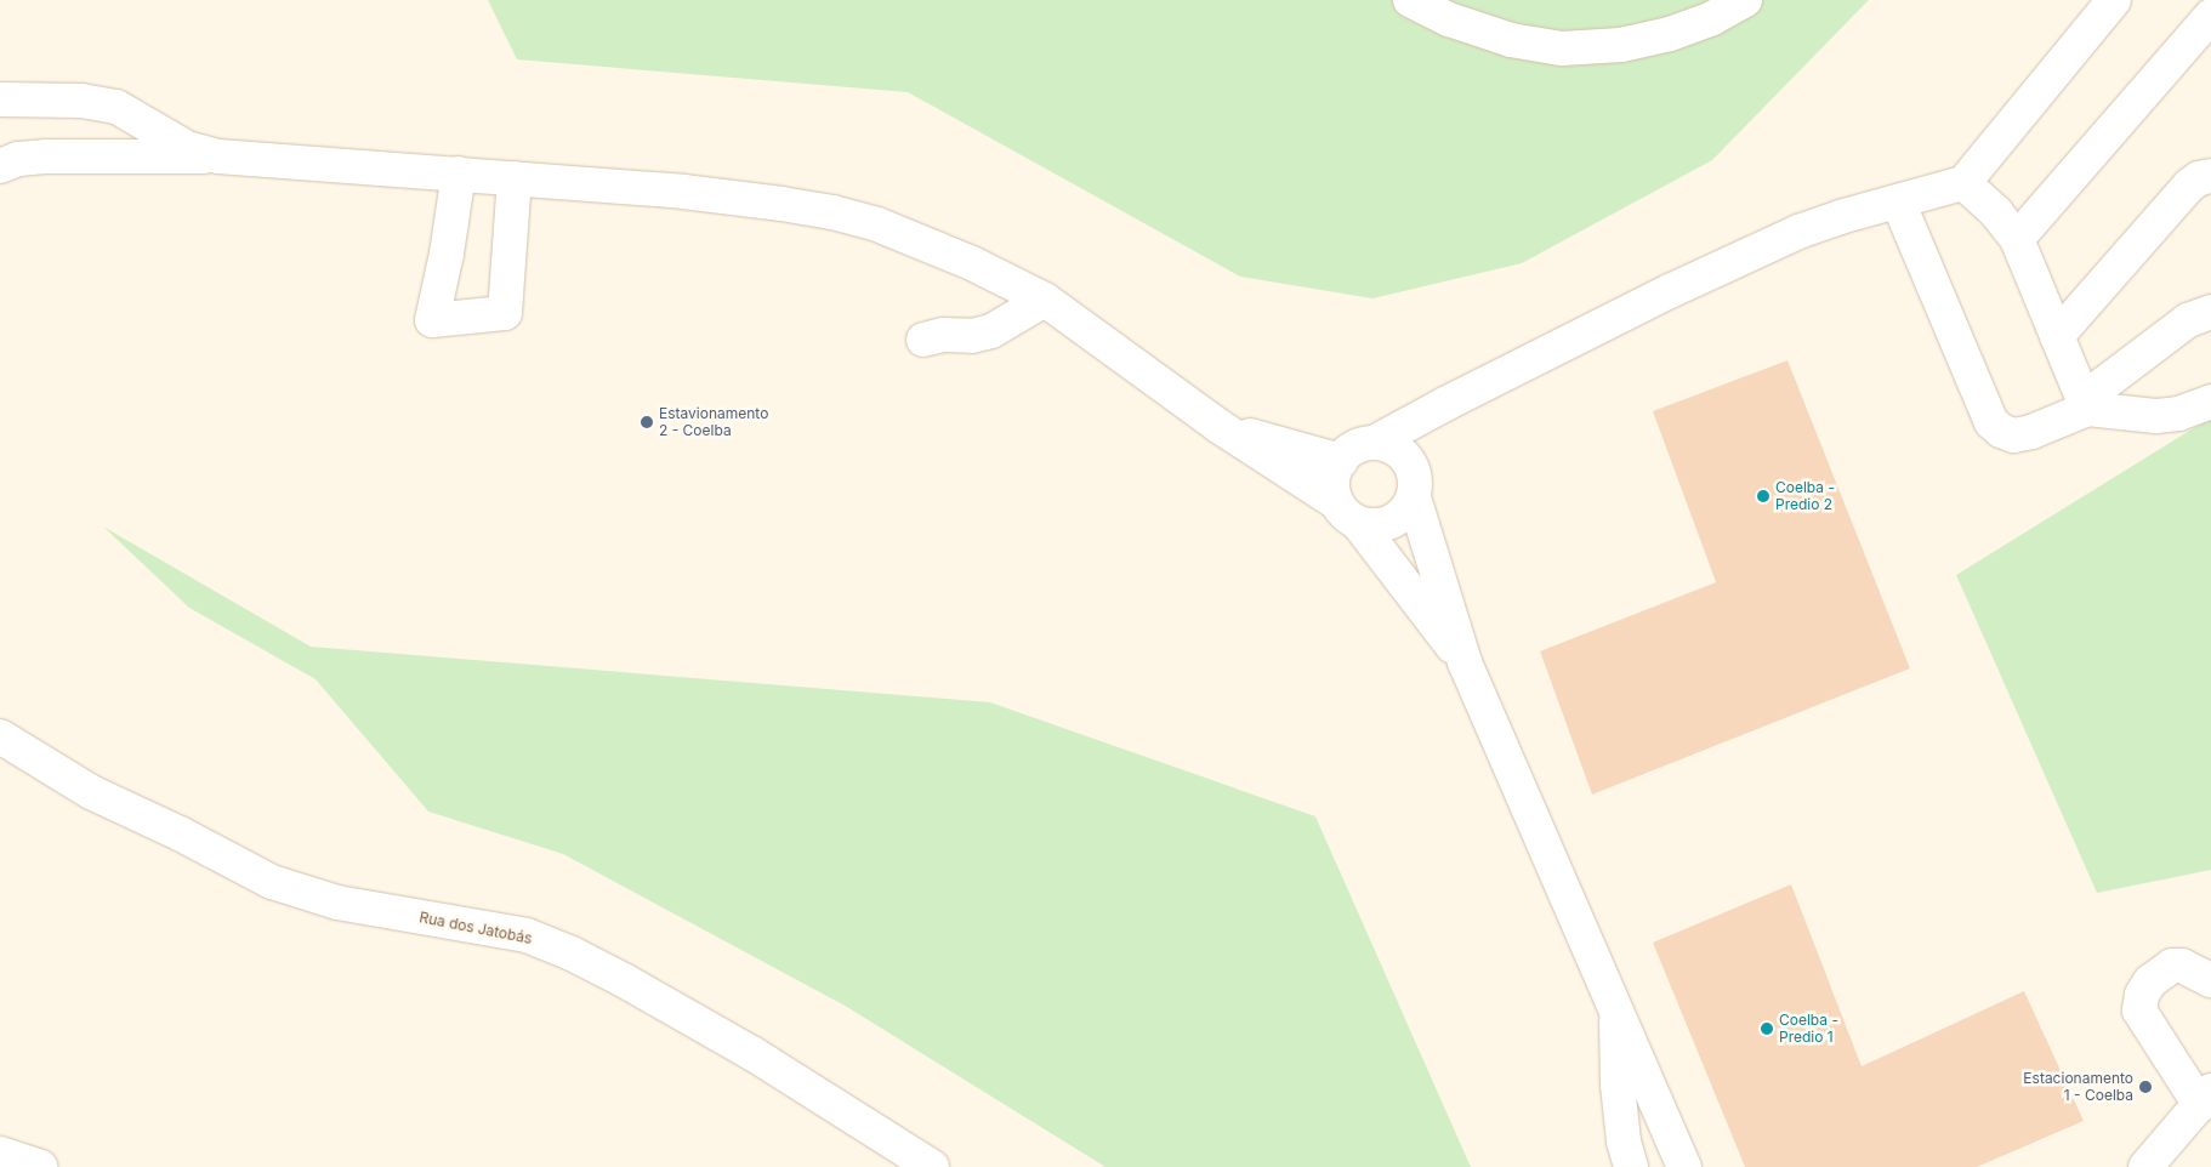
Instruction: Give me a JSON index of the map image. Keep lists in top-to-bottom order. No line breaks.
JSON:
{"streets":{"street":["Rua dos Jatobás"]},"places":["Estavionamento 2 - Coelba","Coelba - Predio 2","Coelba - Predio 1","Estacionamento 1 - Coelba"]}
